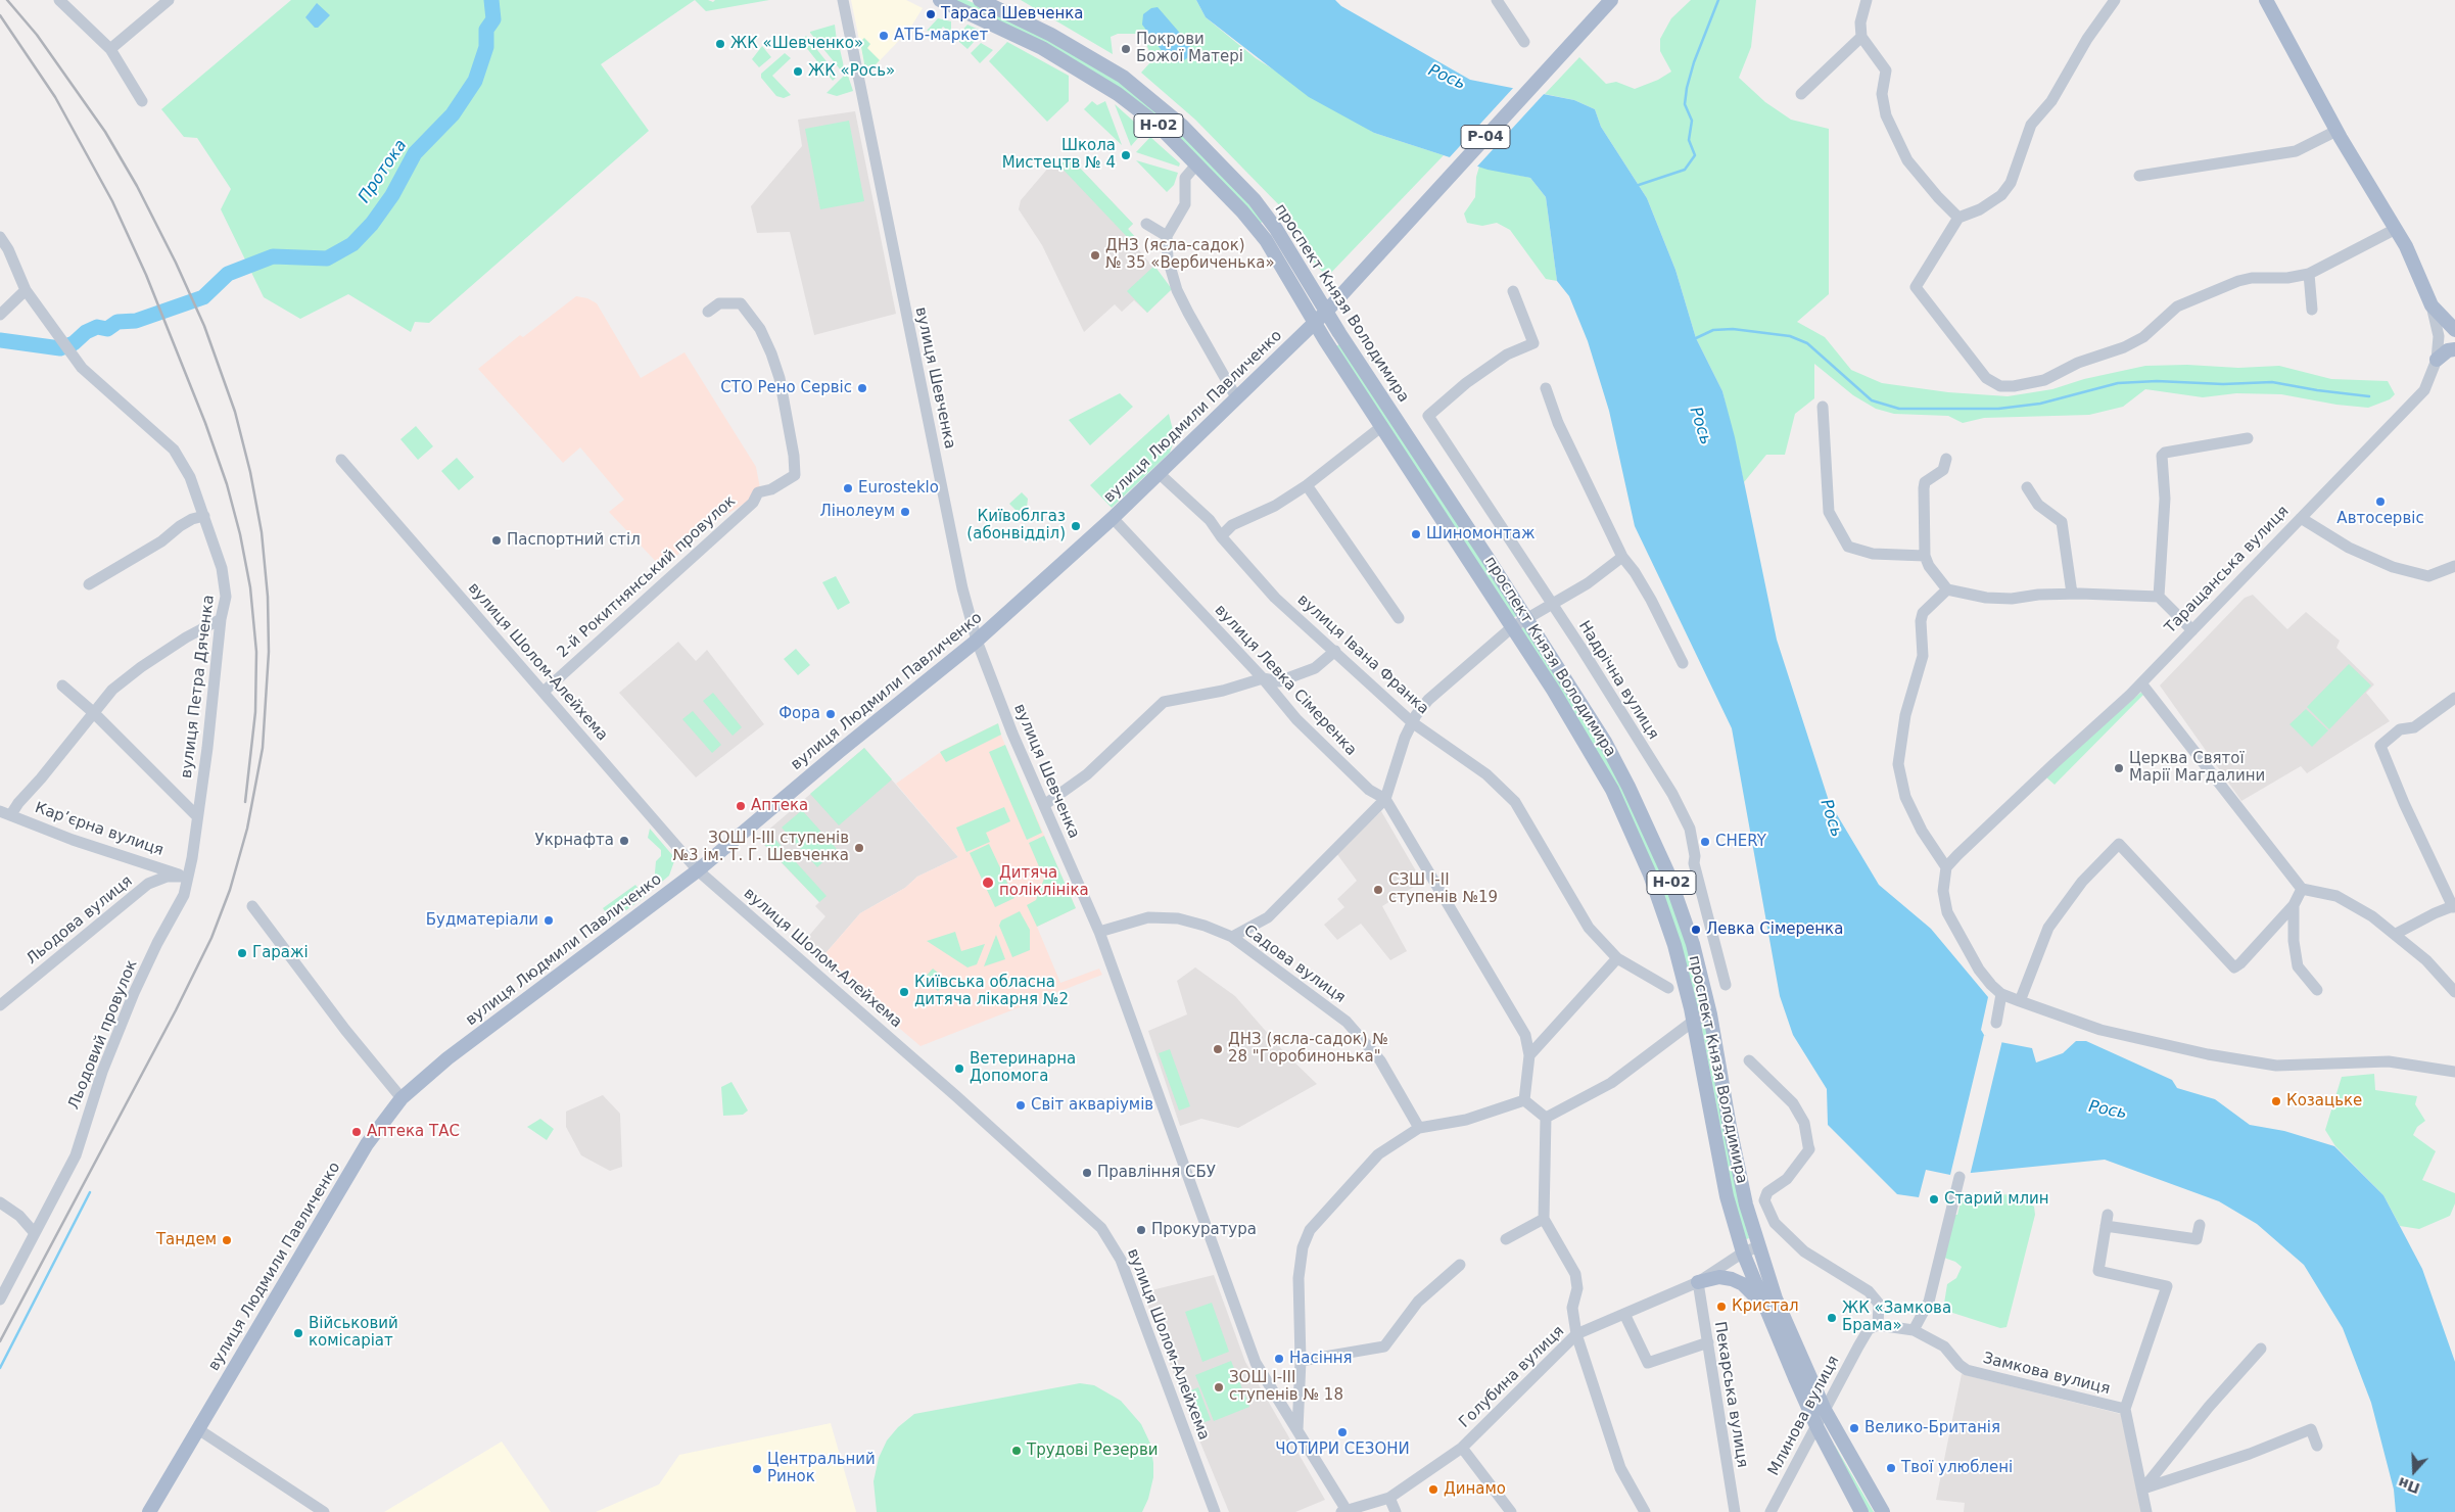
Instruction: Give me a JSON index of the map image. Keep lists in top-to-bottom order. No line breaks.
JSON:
{"streets":{"main road":["Н-02","Р-04","проспект Князя Володимира","вулиця Людмили Павличенко","Таращанська вулиця"],"street":["вулиця Шевченка","2-й Рокитнянський провулок","вулиця Івана Франка","вулиця Шолом-Алейхема","вулиця Левка Сімеренка","Надрічна вулиця","вулиця Петра Дяченка","Карʼєрна вулиця","Льодова вулиця","Садова вулиця","Льодовий провулок","Замкова вулиця","Голубина вулиця","Пекарська вулиця","Млинова вулиця"]},"crossings":[["Р-04","проспект Князя Володимира"],["Р-04","вулиця Людмили Павличенко"],["проспект Князя Володимира","вулиця Людмили Павличенко"],["проспект Князя Володимира","Голубина вулиця"],["проспект Князя Володимира","Млинова вулиця"],["вулиця Шевченка","вулиця Людмили Павличенко"],["вулиця Шевченка","Садова вулиця"],["вулиця Шевченка","Голубина вулиця"],["вулиця Людмили Павличенко","вулиця Івана Франка"],["вулиця Людмили Павличенко","вулиця Шолом-Алейхема"],["вулиця Людмили Павличенко","вулиця Левка Сімеренка"],["2-й Рокитнянський провулок","вулиця Шолом-Алейхема"],["вулиця Петра Дяченка","Карʼєрна вулиця"],["вулиця Петра Дяченка","Льодова вулиця"],["вулиця Петра Дяченка","Льодовий провулок"],["Карʼєрна вулиця","Льодова вулиця"],["Карʼєрна вулиця","Льодовий провулок"],["Льодова вулиця","Льодовий провулок"],["Голубина вулиця","Пекарська вулиця"]],"water":["Рось","Протока"],"places":["Тараса Шевченка","АТБ-маркет","ЖК «Шевченко»","Покрови Божої Матері","ЖК «Рось»","Школа Мистецтв № 4","ДНЗ (ясла-садок) № 35 «Вербиченька»","СТО Рено Сервіс","Eurosteklo","Автосервіс","Лінолеум","Київоблгаз (абонвідділ)","Шиномонтаж","Паспортний стіл","Фора","Церква Святої Марії Магдалини","Аптека","Укрнафта","CHERY","ЗОШ І-ІІІ ступенів №3 ім. Т. Г. Шевченка","Дитяча поліклініка","СЗШ I-II ступенів №19","Будматеріали","Левка Сімеренка","Гаражі","Київська обласна дитяча лікарня №2","ДНЗ (ясла-садок) № 28 \"Горобинонька\"","Ветеринарна Допомога","Козацьке","Світ акваріумів","Аптека ТАС","Правління СБУ","Старий млин","Прокуратура","Тандем","Кристал","ЖК «Замкова Брама»","Військовий комісаріат","Насіння","ЗОШ І-ІІІ ступенів № 18","Велико-Британія","ЧОТИРИ СЕЗОНИ","Трудові Резерви","Твої улюблені","Центральний Ринок","Динамо"],"north":"bottom"}
